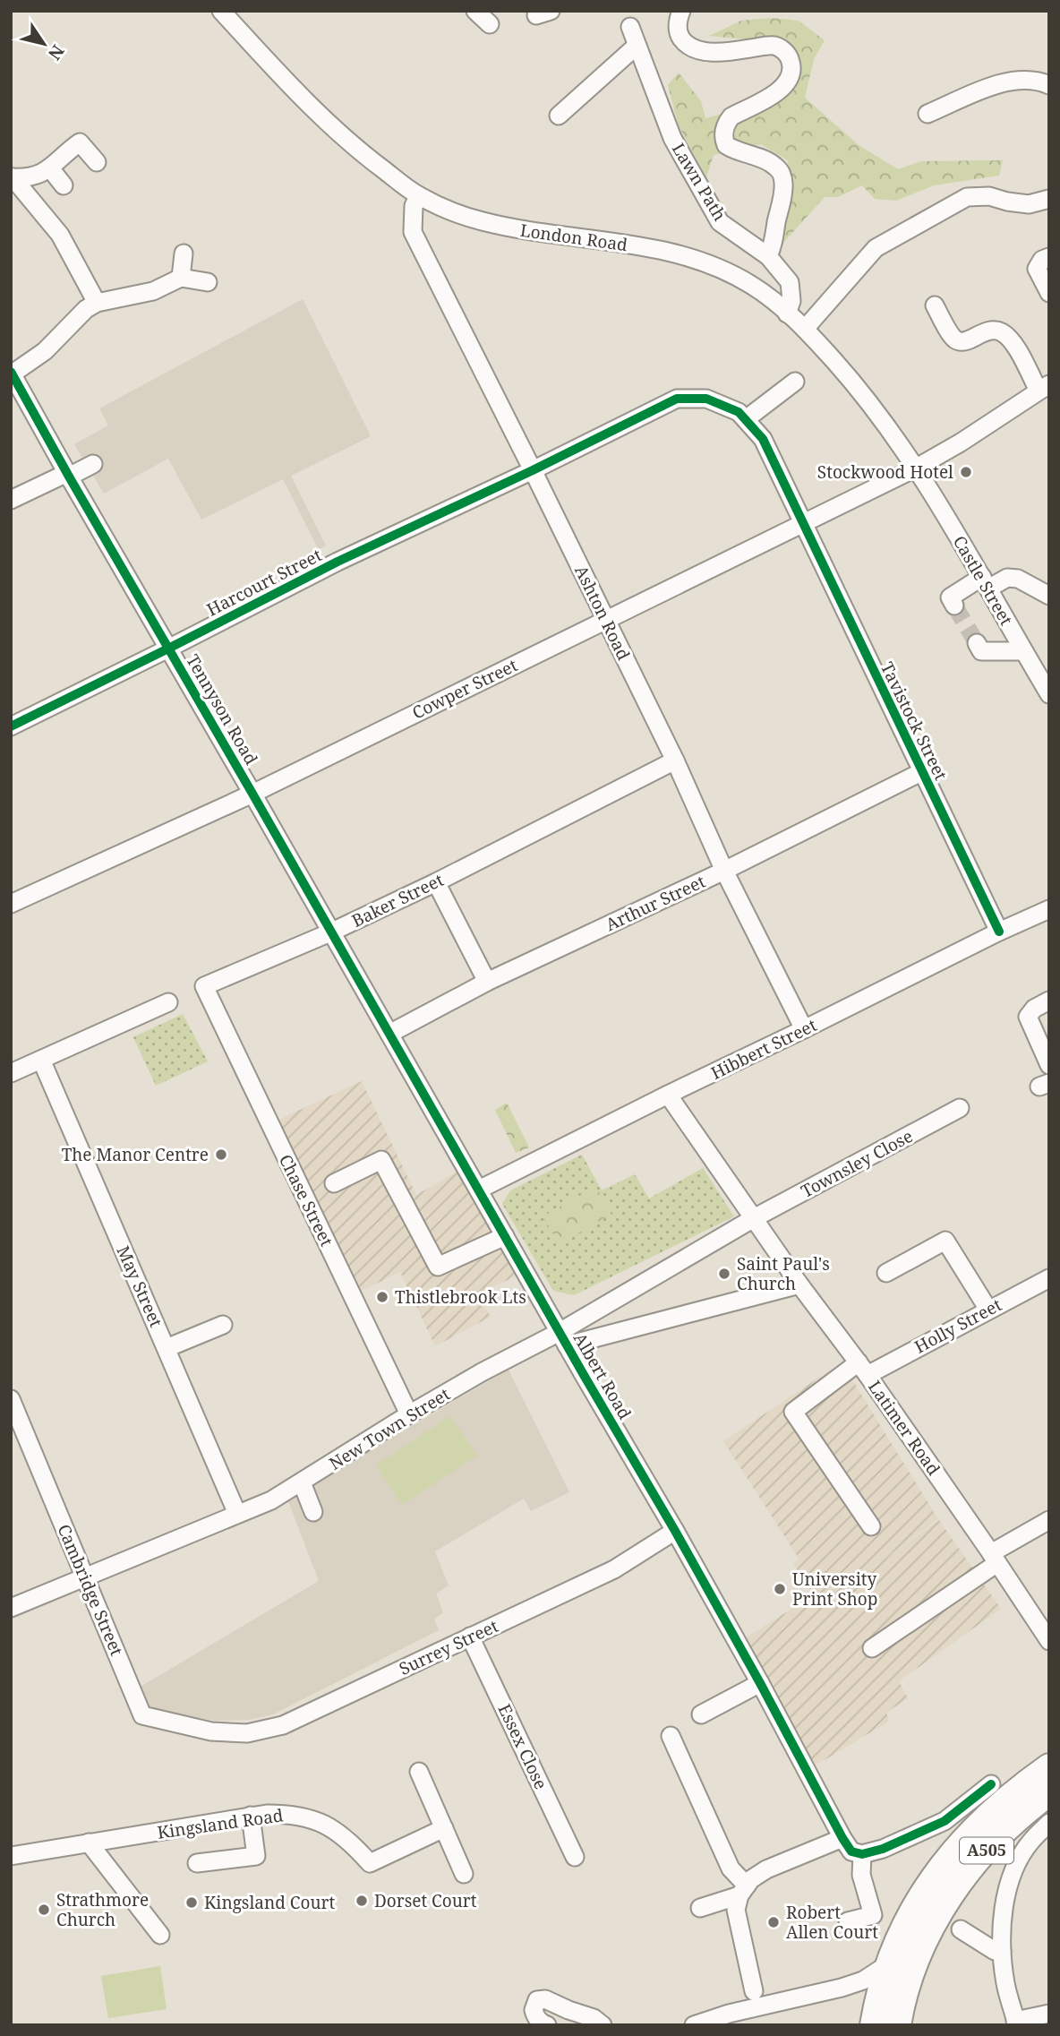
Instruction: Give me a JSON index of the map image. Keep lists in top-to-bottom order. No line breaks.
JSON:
{"streets":{"highway":["A505"],"street":["Lawn Path","London Road","Castle Street","Harcourt Street","Ashton Road","Cowper Street","Tennyson Road","Tavistock Street","Baker Street","Arthur Street","Hibbert Street","Townsley Close","Chase Street","May Street","Holly Street","Albert Road","Latimer Road","New Town Street","Cambridge Street","Surrey Street","Essex Close","Kingsland Road"]},"crossings":[["Lawn Path","London Road"],["London Road","Castle Street"],["London Road","Ashton Road"],["London Road","Cowper Street"],["Castle Street","Cowper Street"],["Harcourt Street","Ashton Road"],["Harcourt Street","Tennyson Road"],["Harcourt Street","Tavistock Street"],["Ashton Road","Cowper Street"],["Ashton Road","Baker Street"],["Ashton Road","Arthur Street"],["Ashton Road","Hibbert Street"],["Cowper Street","Tennyson Road"],["Cowper Street","Tavistock Street"],["Tennyson Road","Baker Street"],["Tennyson Road","Albert Road"],["Tavistock Street","Arthur Street"],["Tavistock Street","Hibbert Street"],["Baker Street","Chase Street"],["Baker Street","Albert Road"],["Arthur Street","Albert Road"],["Hibbert Street","Albert Road"],["Hibbert Street","Latimer Road"],["Townsley Close","Latimer Road"],["Townsley Close","New Town Street"],["Chase Street","New Town Street"],["May Street","New Town Street"],["Holly Street","Latimer Road"],["Albert Road","New Town Street"],["Albert Road","Surrey Street"],["Latimer Road","New Town Street"],["New Town Street","Cambridge Street"],["Cambridge Street","Surrey Street"],["Surrey Street","Essex Close"]],"places":["Stockwood Hotel","The Manor Centre","Saint Paul's Church","Thistlebrook Lts","University Print Shop","Dorset Court","Kingsland Court","Strathmore Church","Robert Allen Court"],"north":"bottom right"}
